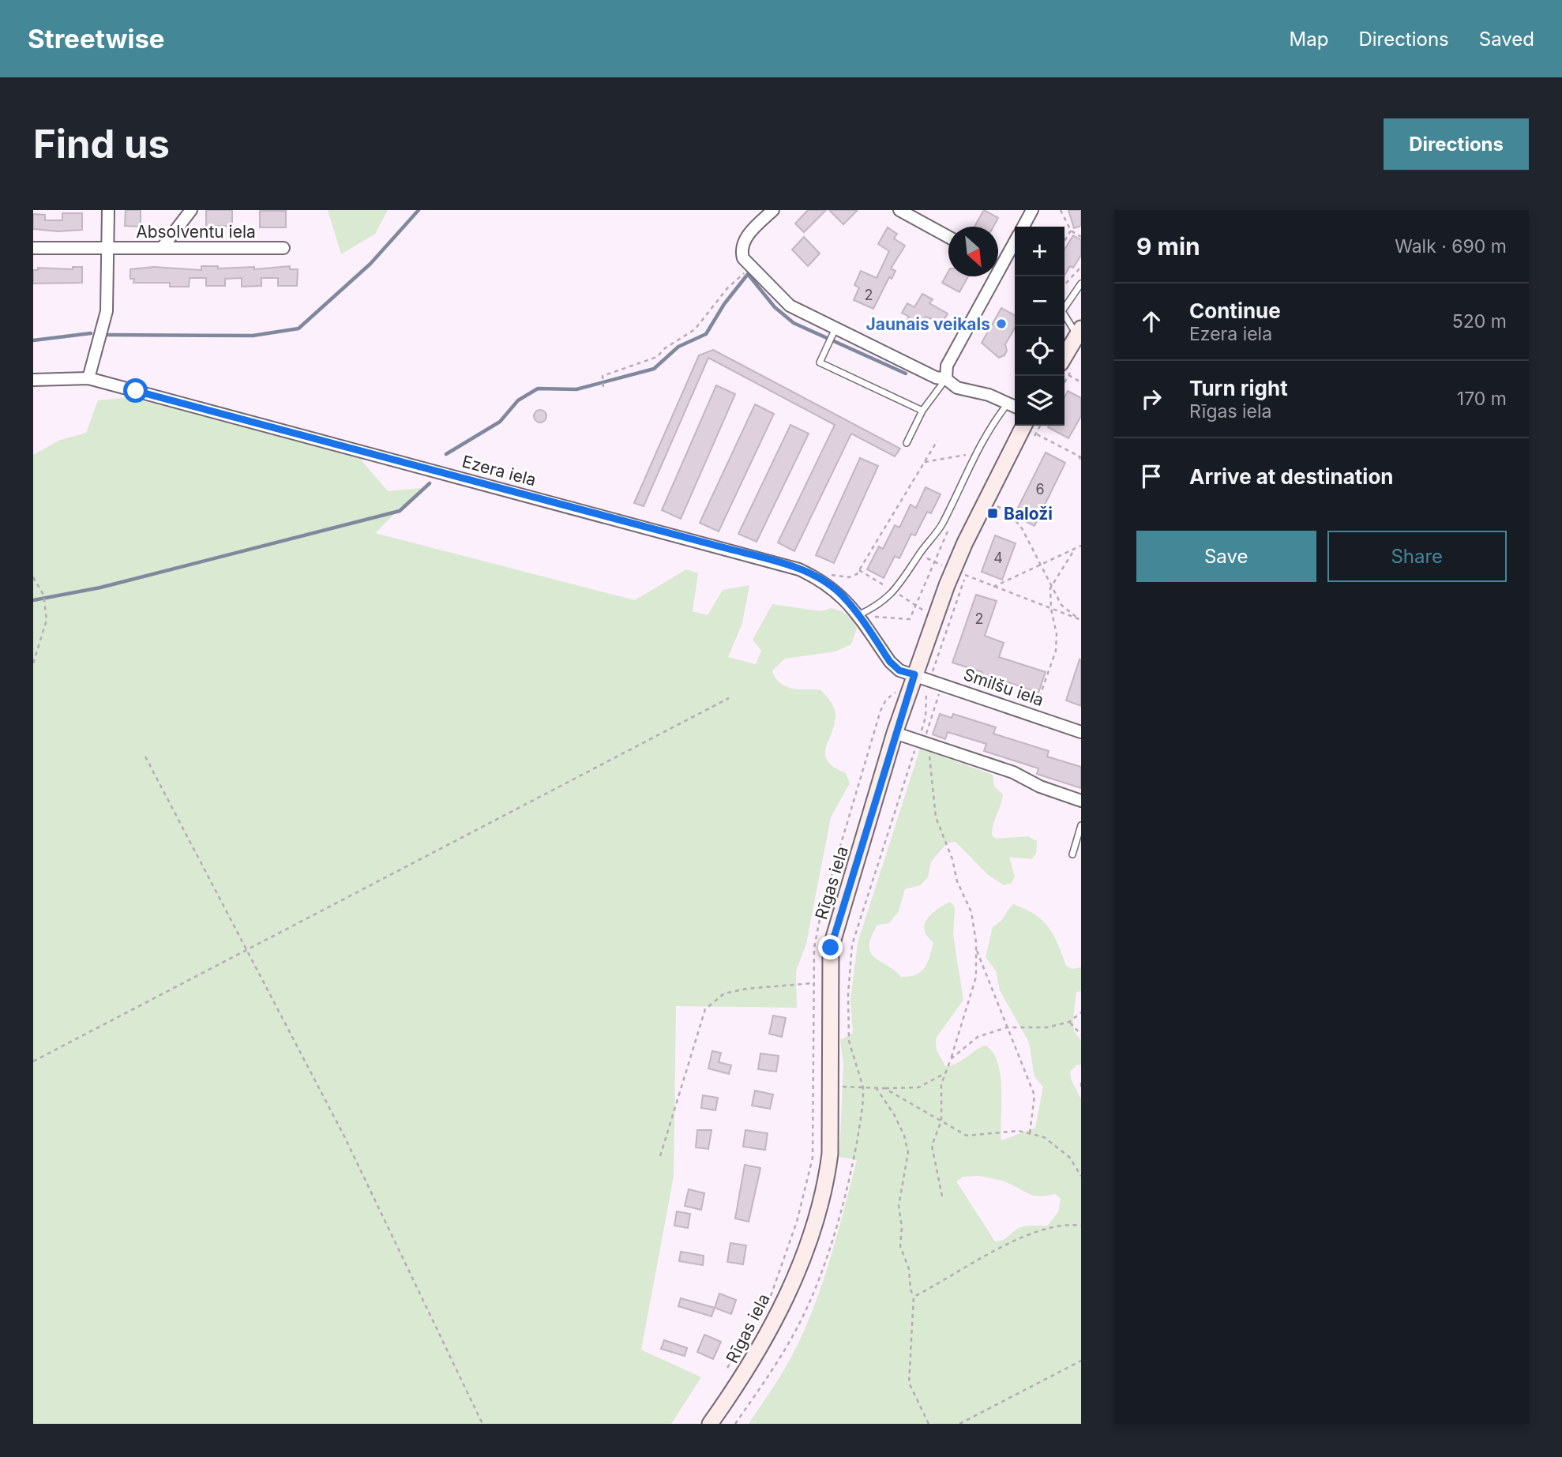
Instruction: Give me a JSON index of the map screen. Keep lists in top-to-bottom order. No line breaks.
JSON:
{"streets":{"main road":["Rīgas iela"],"street":["Absolventu iela","Ezera iela","Smilšu iela"]},"crossings":[["Ezera iela","Smilšu iela"],["Ezera iela","Rīgas iela"],["Smilšu iela","Rīgas iela"]],"places":{"other":["Jaunais veikals"],"transit":["Baloži"]},"house_numbers":["2","6","4","2"],"north":"bottom right","page":{"header":"Streetwise","nav":["Map","Directions","Saved"],"buttons":["Directions",["Save","Share"]],"title":"Find us","heading":["9 min","Walk · 690 m"],"map_buttons":["+","−"],"list":[["Continue","Ezera iela","520 m"],["Turn right","Rīgas iela","170 m"],"Arrive at destination"]}}
